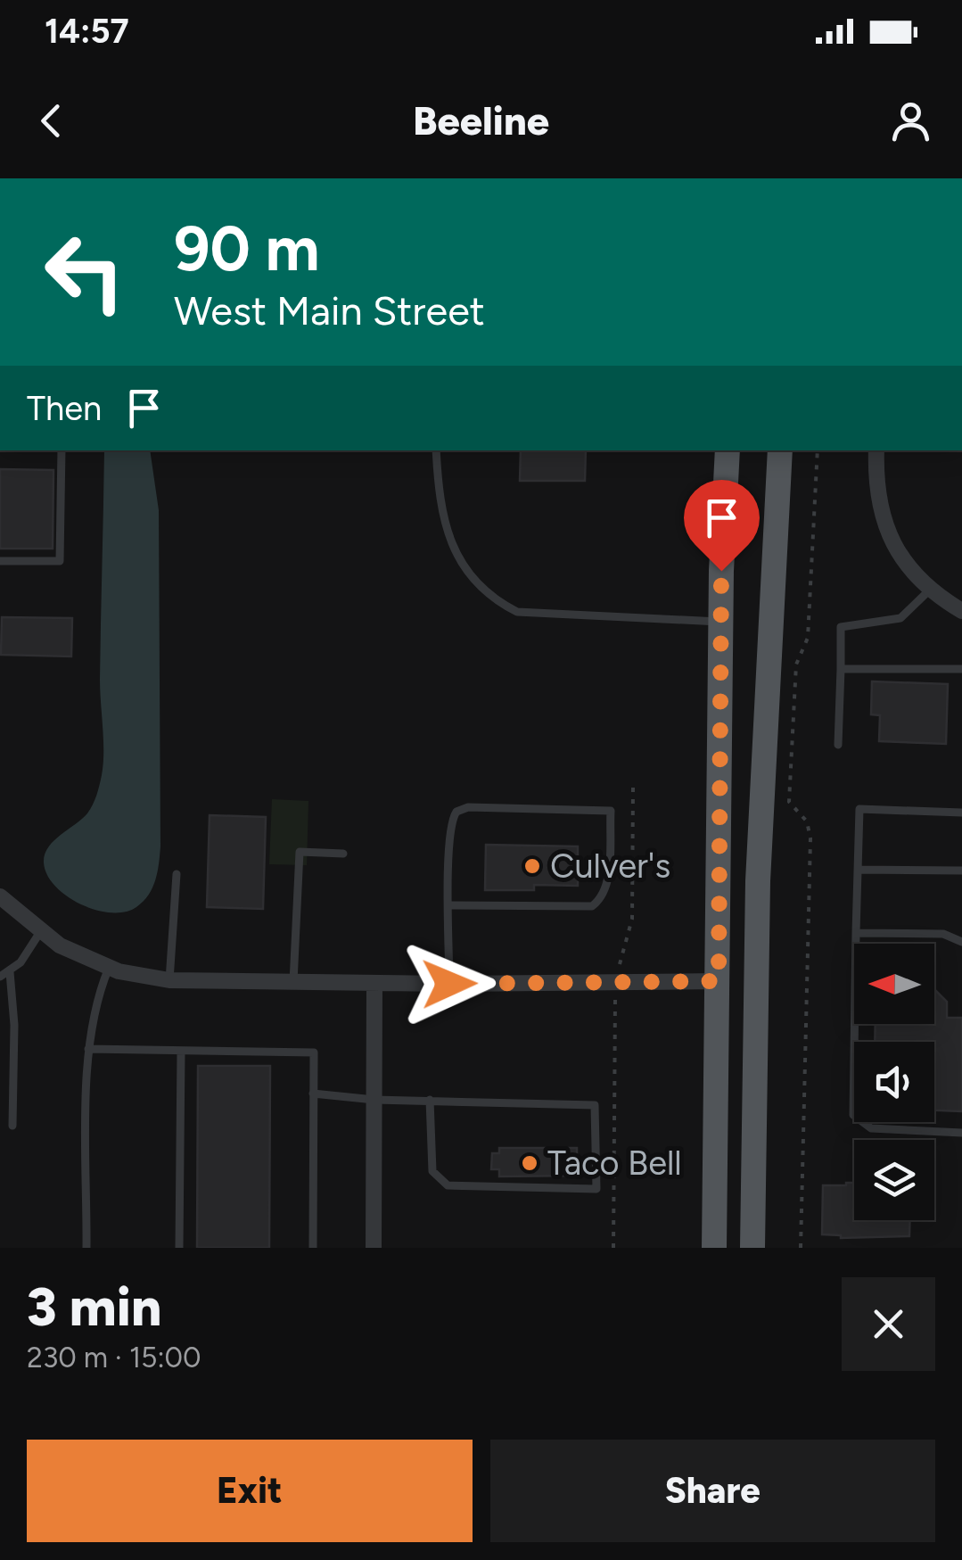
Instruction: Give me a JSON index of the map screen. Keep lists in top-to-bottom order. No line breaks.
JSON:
{"places":["Culver's","Taco Bell"],"north":"left","page":{"status":"14:57","header":"Beeline","turn":["90 m","West Main Street"],"then":"Then","heading":["3 min","230 m · 15:00"],"buttons":["Exit","Share"]}}
